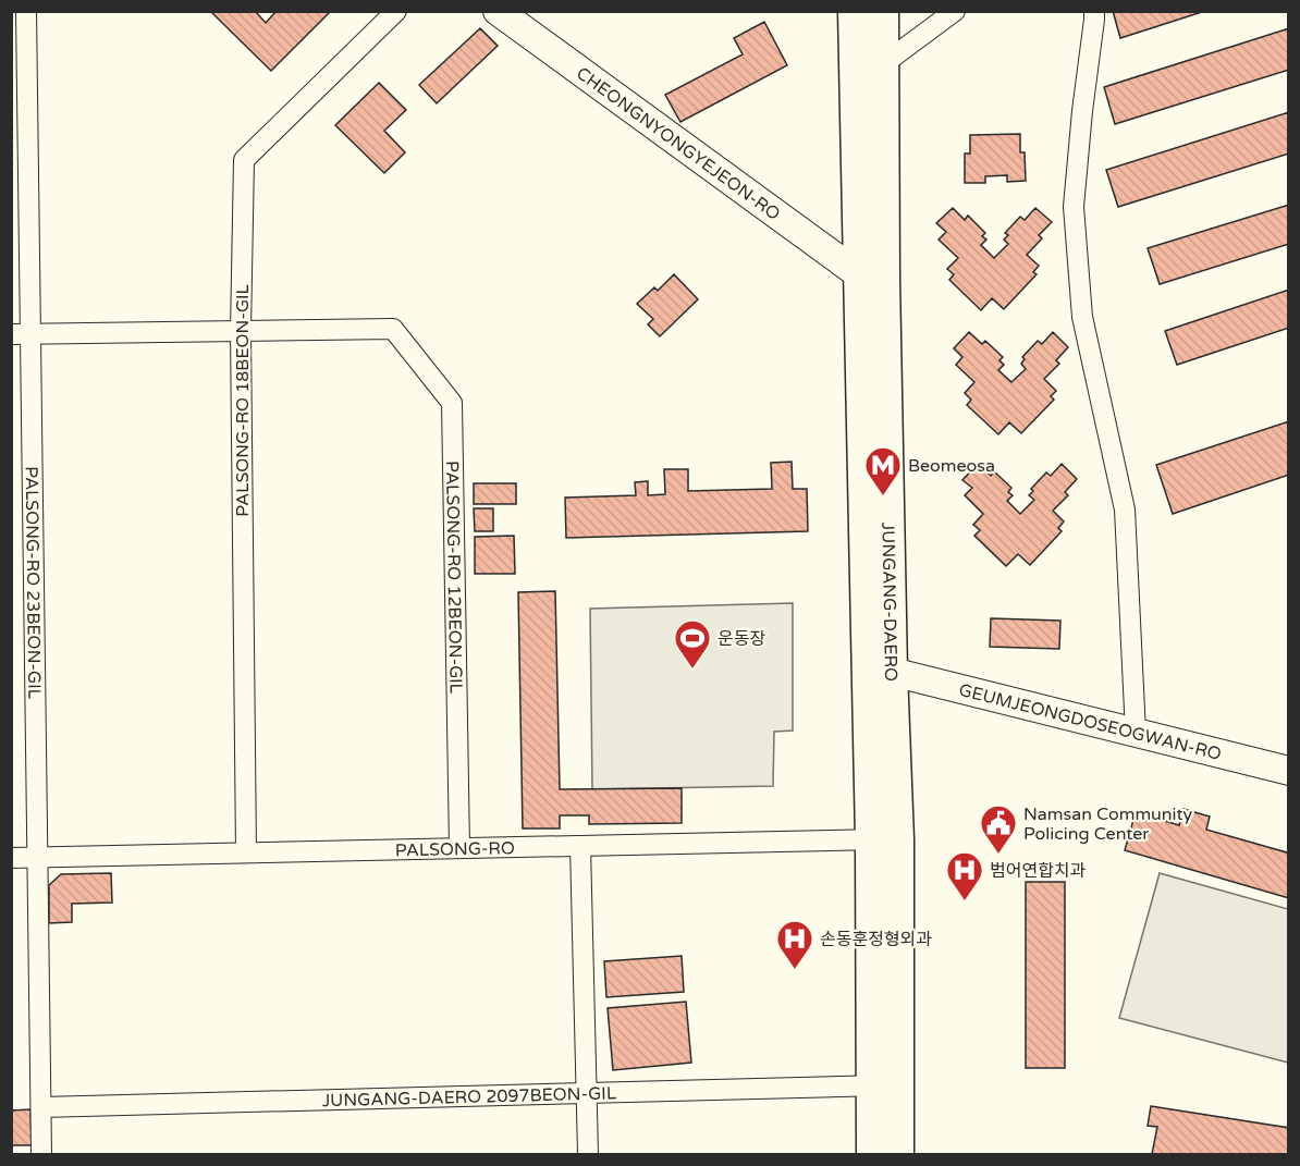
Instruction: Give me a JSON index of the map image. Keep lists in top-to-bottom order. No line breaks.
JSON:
{"streets":{"main road":["JUNGANG-DAERO"],"street":["CHEONGNYONGYEJEON-RO","PALSONG-RO 18BEON-GIL","PALSONG-RO 12BEON-GIL","PALSONG-RO 23BEON-GIL","GEUMJEONGDOSEOGWAN-RO","PALSONG-RO","JUNGANG-DAERO 2097BEON-GIL"]},"crossings":[["CHEONGNYONGYEJEON-RO","JUNGANG-DAERO"],["PALSONG-RO 18BEON-GIL","PALSONG-RO 12BEON-GIL"],["PALSONG-RO 18BEON-GIL","PALSONG-RO"],["PALSONG-RO 12BEON-GIL","PALSONG-RO"],["PALSONG-RO 23BEON-GIL","PALSONG-RO"],["PALSONG-RO 23BEON-GIL","JUNGANG-DAERO 2097BEON-GIL"],["JUNGANG-DAERO","GEUMJEONGDOSEOGWAN-RO"],["JUNGANG-DAERO","PALSONG-RO"],["JUNGANG-DAERO","JUNGANG-DAERO 2097BEON-GIL"]],"places":{"metro station":["Beomeosa"],"sports":["운동장"],"public building":["Namsan Community Policing Center"],"hospital":["범어연합치과","손동훈정형외과"]}}
